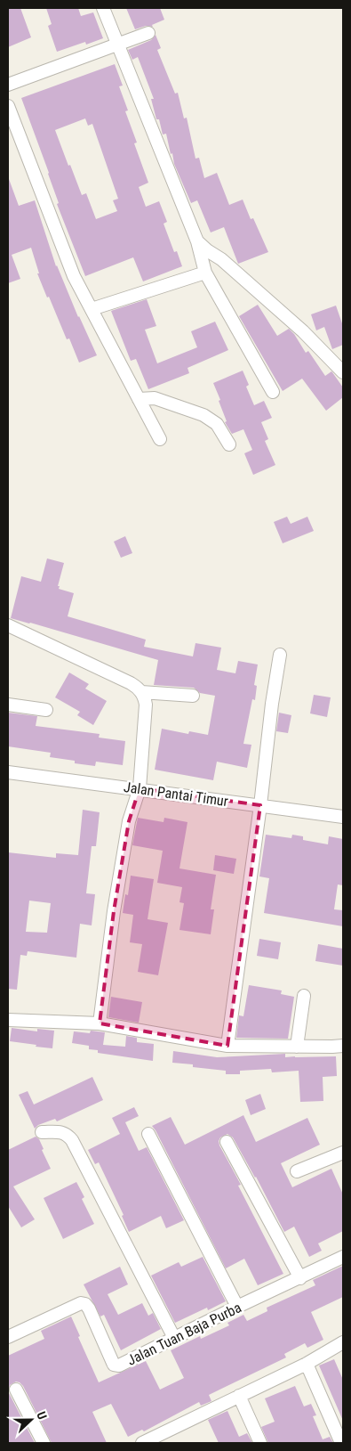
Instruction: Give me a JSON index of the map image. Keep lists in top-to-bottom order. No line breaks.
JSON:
{"streets":{"street":["Jalan Pantai Timur","Jalan Tuan Baja Purba"]},"north":"right"}
